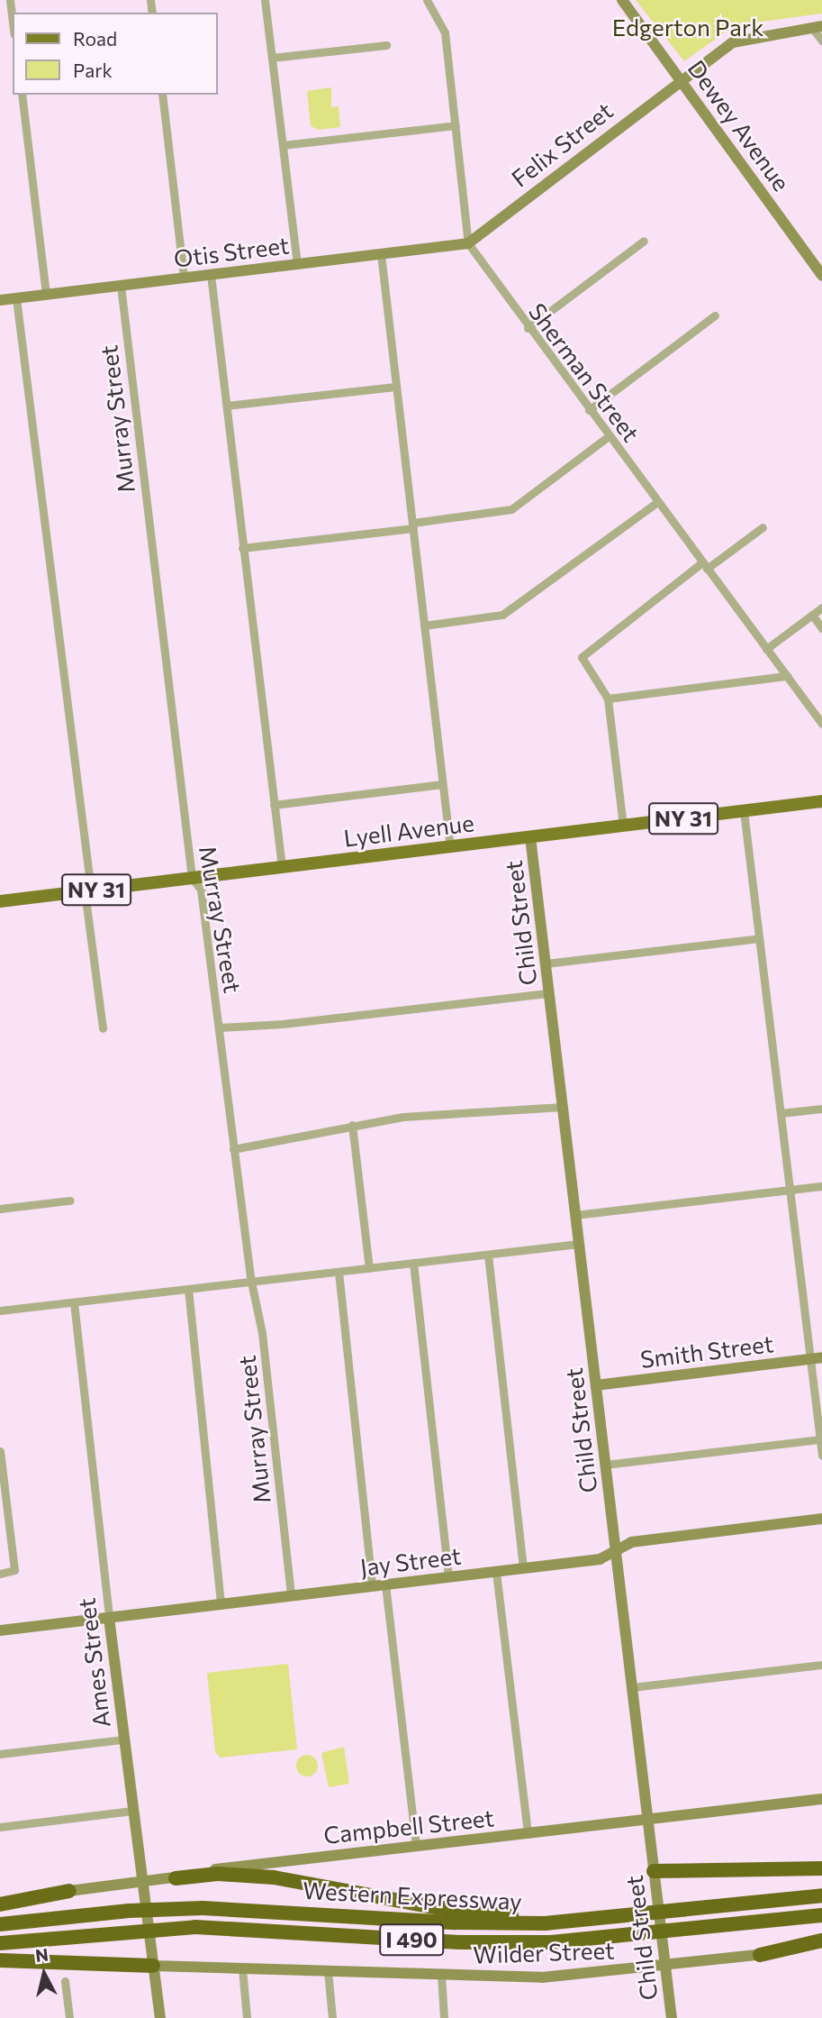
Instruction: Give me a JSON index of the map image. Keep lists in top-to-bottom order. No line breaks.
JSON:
{"streets":{"highway":["Western Expressway","I 490"],"main road":["NY 31","Lyell Avenue"],"street":["Dewey Avenue","Felix Street","Otis Street","Sherman Street","Murray Street","Child Street","Smith Street","Jay Street","Ames Street","Campbell Street","Wilder Street"]},"crossings":[["Dewey Avenue","Felix Street"],["Felix Street","Otis Street"],["Felix Street","Sherman Street"],["Otis Street","Sherman Street"],["Otis Street","Murray Street"],["Murray Street","Lyell Avenue"],["Murray Street","Jay Street"],["Lyell Avenue","Child Street"],["Child Street","Smith Street"],["Child Street","Jay Street"],["Child Street","Campbell Street"],["Child Street","Wilder Street"],["Jay Street","Ames Street"],["Ames Street","Campbell Street"],["Ames Street","Wilder Street"]],"parks":["Edgerton Park"],"legend":["Road","Park"],"north":"top"}
